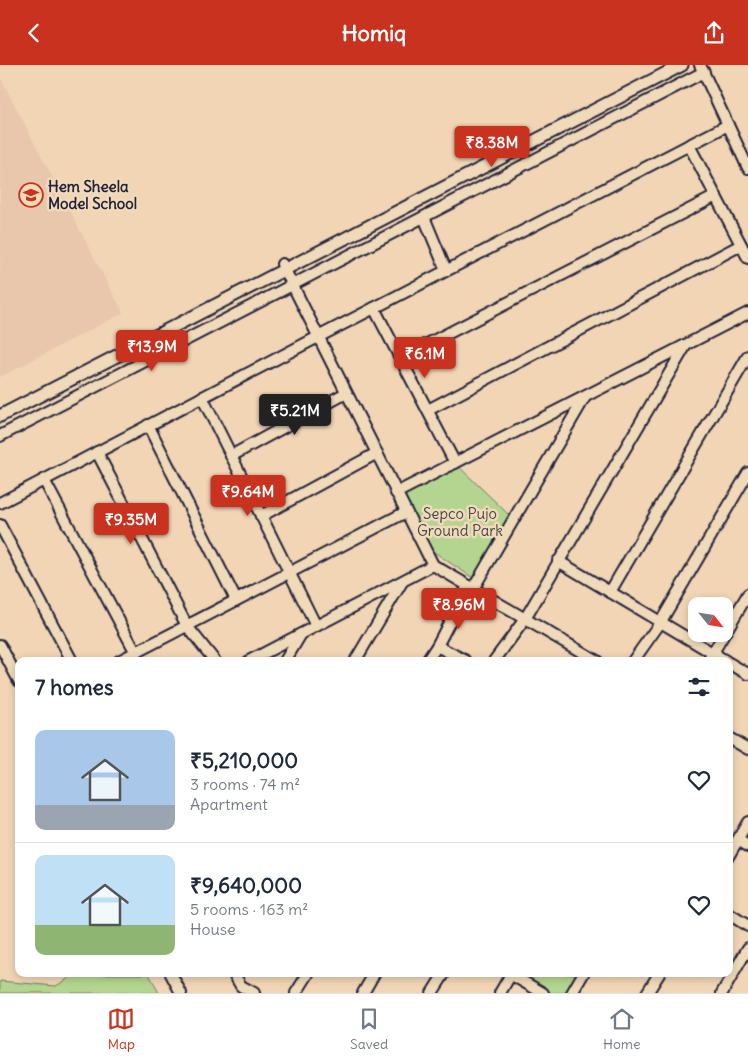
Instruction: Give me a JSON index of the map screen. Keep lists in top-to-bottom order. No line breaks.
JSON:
{"parks":["Sepco Pujo Ground Park"],"places":{"school or university":["Hem Sheela Model School"]},"north":"bottom right","page":{"header":"Homiq","price":["₹8.38M","₹13.9M","₹6.1M","₹5.21M","₹9.64M","₹9.35M","₹8.96M"],"heading":"7 homes","list":[{"name":"₹5,210,000","note":"3 rooms · 74 m² · Apartment"},{"name":"₹9,640,000","note":"5 rooms · 163 m² · House"}],"tabs":["Map","Saved","Home"]}}
